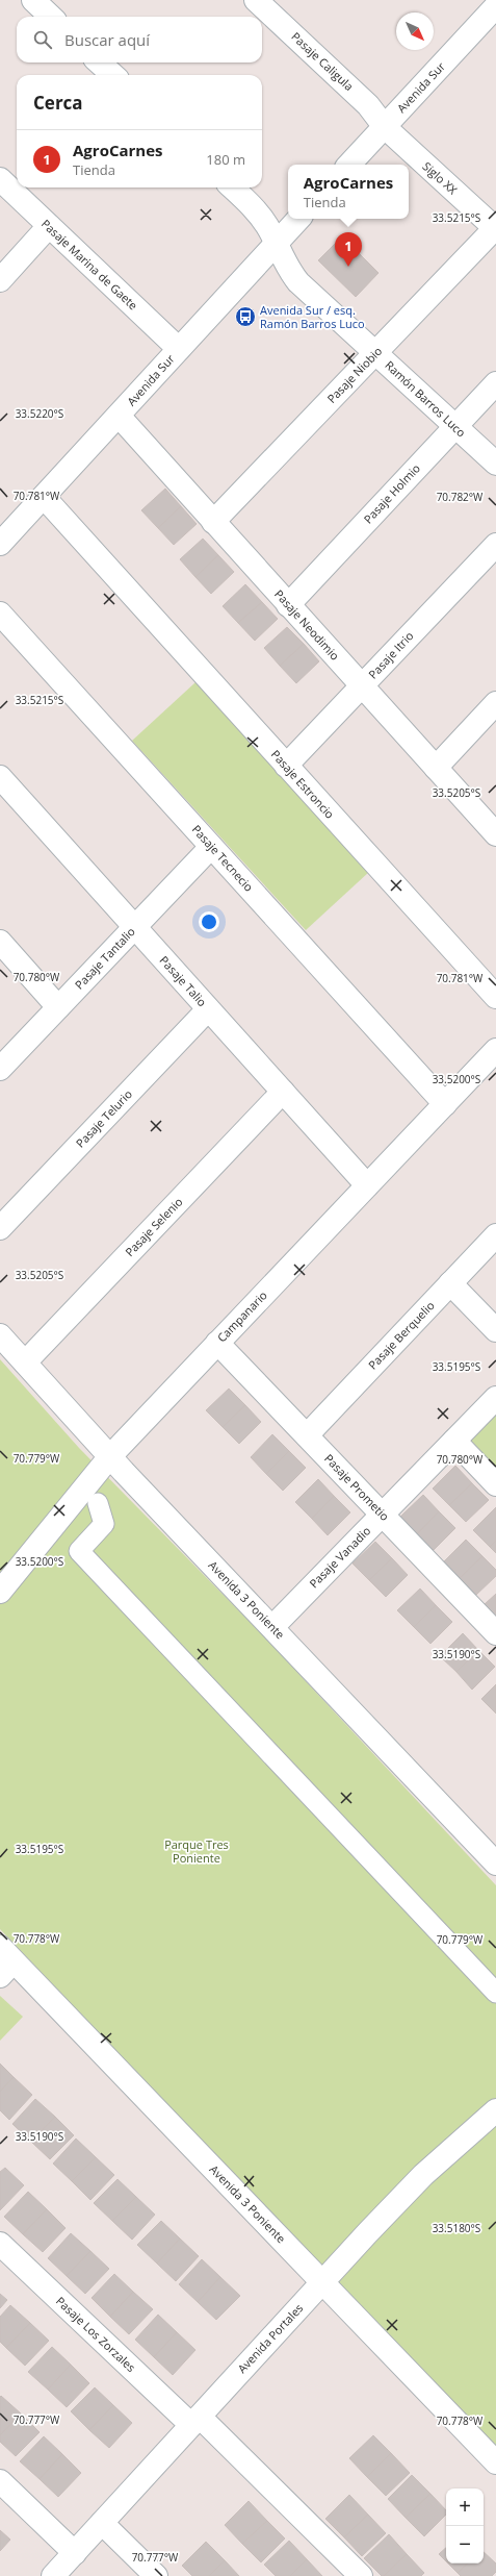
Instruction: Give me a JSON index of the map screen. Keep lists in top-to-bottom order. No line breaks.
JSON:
{"streets":{"street":["Pasaje Caligula","Avenida Sur","Siglo XX","Pasaje Marina de Gaete","Pasaje Niobio","Ramón Barros Luco","Pasaje Holmio","Pasaje Neodimio","Pasaje Itrio","Pasaje Estroncio","Pasaje Tecnecio","Pasaje Tantalio","Pasaje Talio","Pasaje Telurio","Pasaje Selenio","Campanario","Pasaje Berquelio","Pasaje Prometio","Pasaje Vanadio","Avenida 3 Poniente","Pasaje Los Zorzales","Avenida Portales"]},"crossings":[["Pasaje Caligula","Avenida Sur"],["Pasaje Caligula","Siglo XX"],["Avenida Sur","Siglo XX"],["Avenida Sur","Pasaje Marina de Gaete"],["Avenida Sur","Ramón Barros Luco"],["Avenida Sur","Pasaje Neodimio"],["Avenida Sur","Pasaje Estroncio"],["Siglo XX","Pasaje Niobio"],["Pasaje Niobio","Ramón Barros Luco"],["Pasaje Niobio","Pasaje Neodimio"],["Ramón Barros Luco","Pasaje Holmio"],["Pasaje Holmio","Pasaje Neodimio"],["Pasaje Neodimio","Pasaje Itrio"],["Pasaje Itrio","Pasaje Estroncio"],["Pasaje Tecnecio","Pasaje Tantalio"],["Pasaje Tecnecio","Campanario"],["Pasaje Tantalio","Pasaje Talio"],["Pasaje Talio","Pasaje Telurio"],["Pasaje Talio","Pasaje Selenio"],["Pasaje Talio","Campanario"],["Pasaje Selenio","Avenida 3 Poniente"],["Campanario","Pasaje Prometio"],["Campanario","Avenida 3 Poniente"],["Pasaje Berquelio","Pasaje Prometio"],["Pasaje Prometio","Pasaje Vanadio"],["Pasaje Vanadio","Avenida 3 Poniente"],["Avenida 3 Poniente","Avenida Portales"],["Pasaje Los Zorzales","Avenida Portales"]],"parks":["Parque Tres Poniente"],"places":{"bus stop":["Avenida Sur / esq. Ramón Barros Luco"]},"north":"bottom right","page":{"search":"Buscar aquí","heading":"Cerca","list":[{"mark":"1","name":"AgroCarnes","note":"Tienda","value":"180 m"}],"popup":["AgroCarnes","Tienda"],"pins":"1","map_buttons":["+","−"]},"coordinates":["33.5215°S","33.5220°S","70.781°W","70.782°W","33.5205°S","70.780°W","33.5200°S","33.5195°S","70.779°W","33.5190°S","70.778°W","33.5180°S","70.777°W"]}
